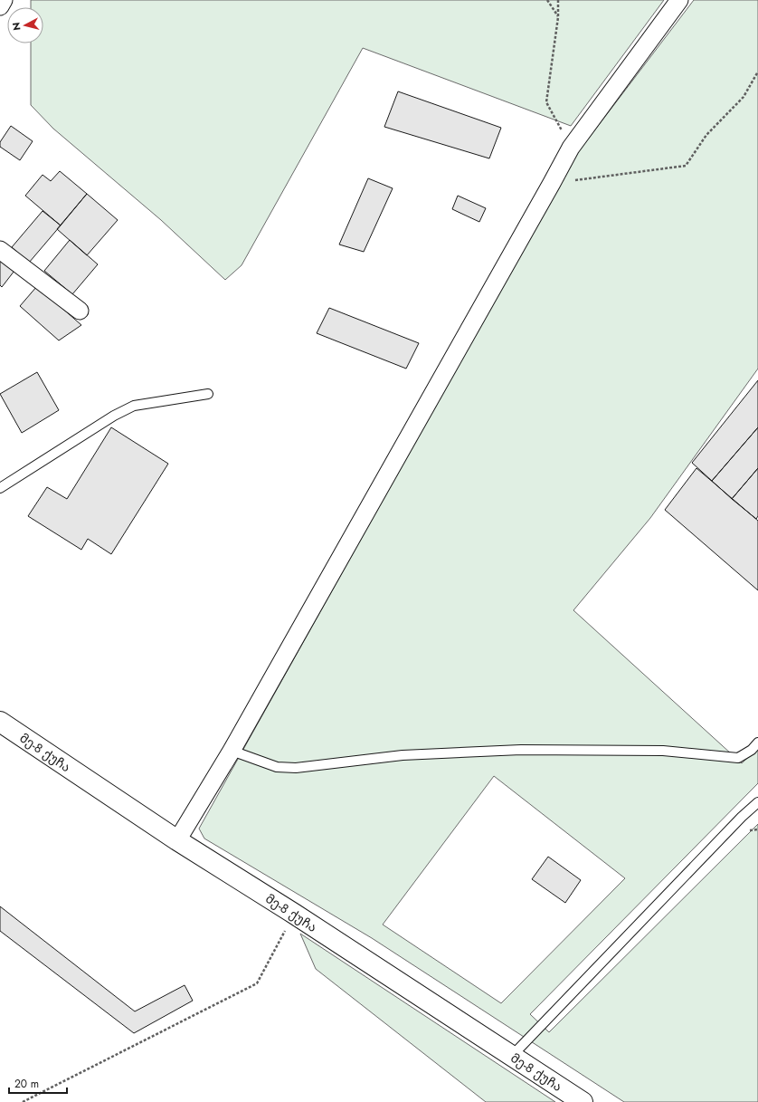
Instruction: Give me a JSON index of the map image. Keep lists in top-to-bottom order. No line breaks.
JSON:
{"streets":{"street":["მე-8 ქუჩა"]},"scale_bar":"20 m","north":"left"}
